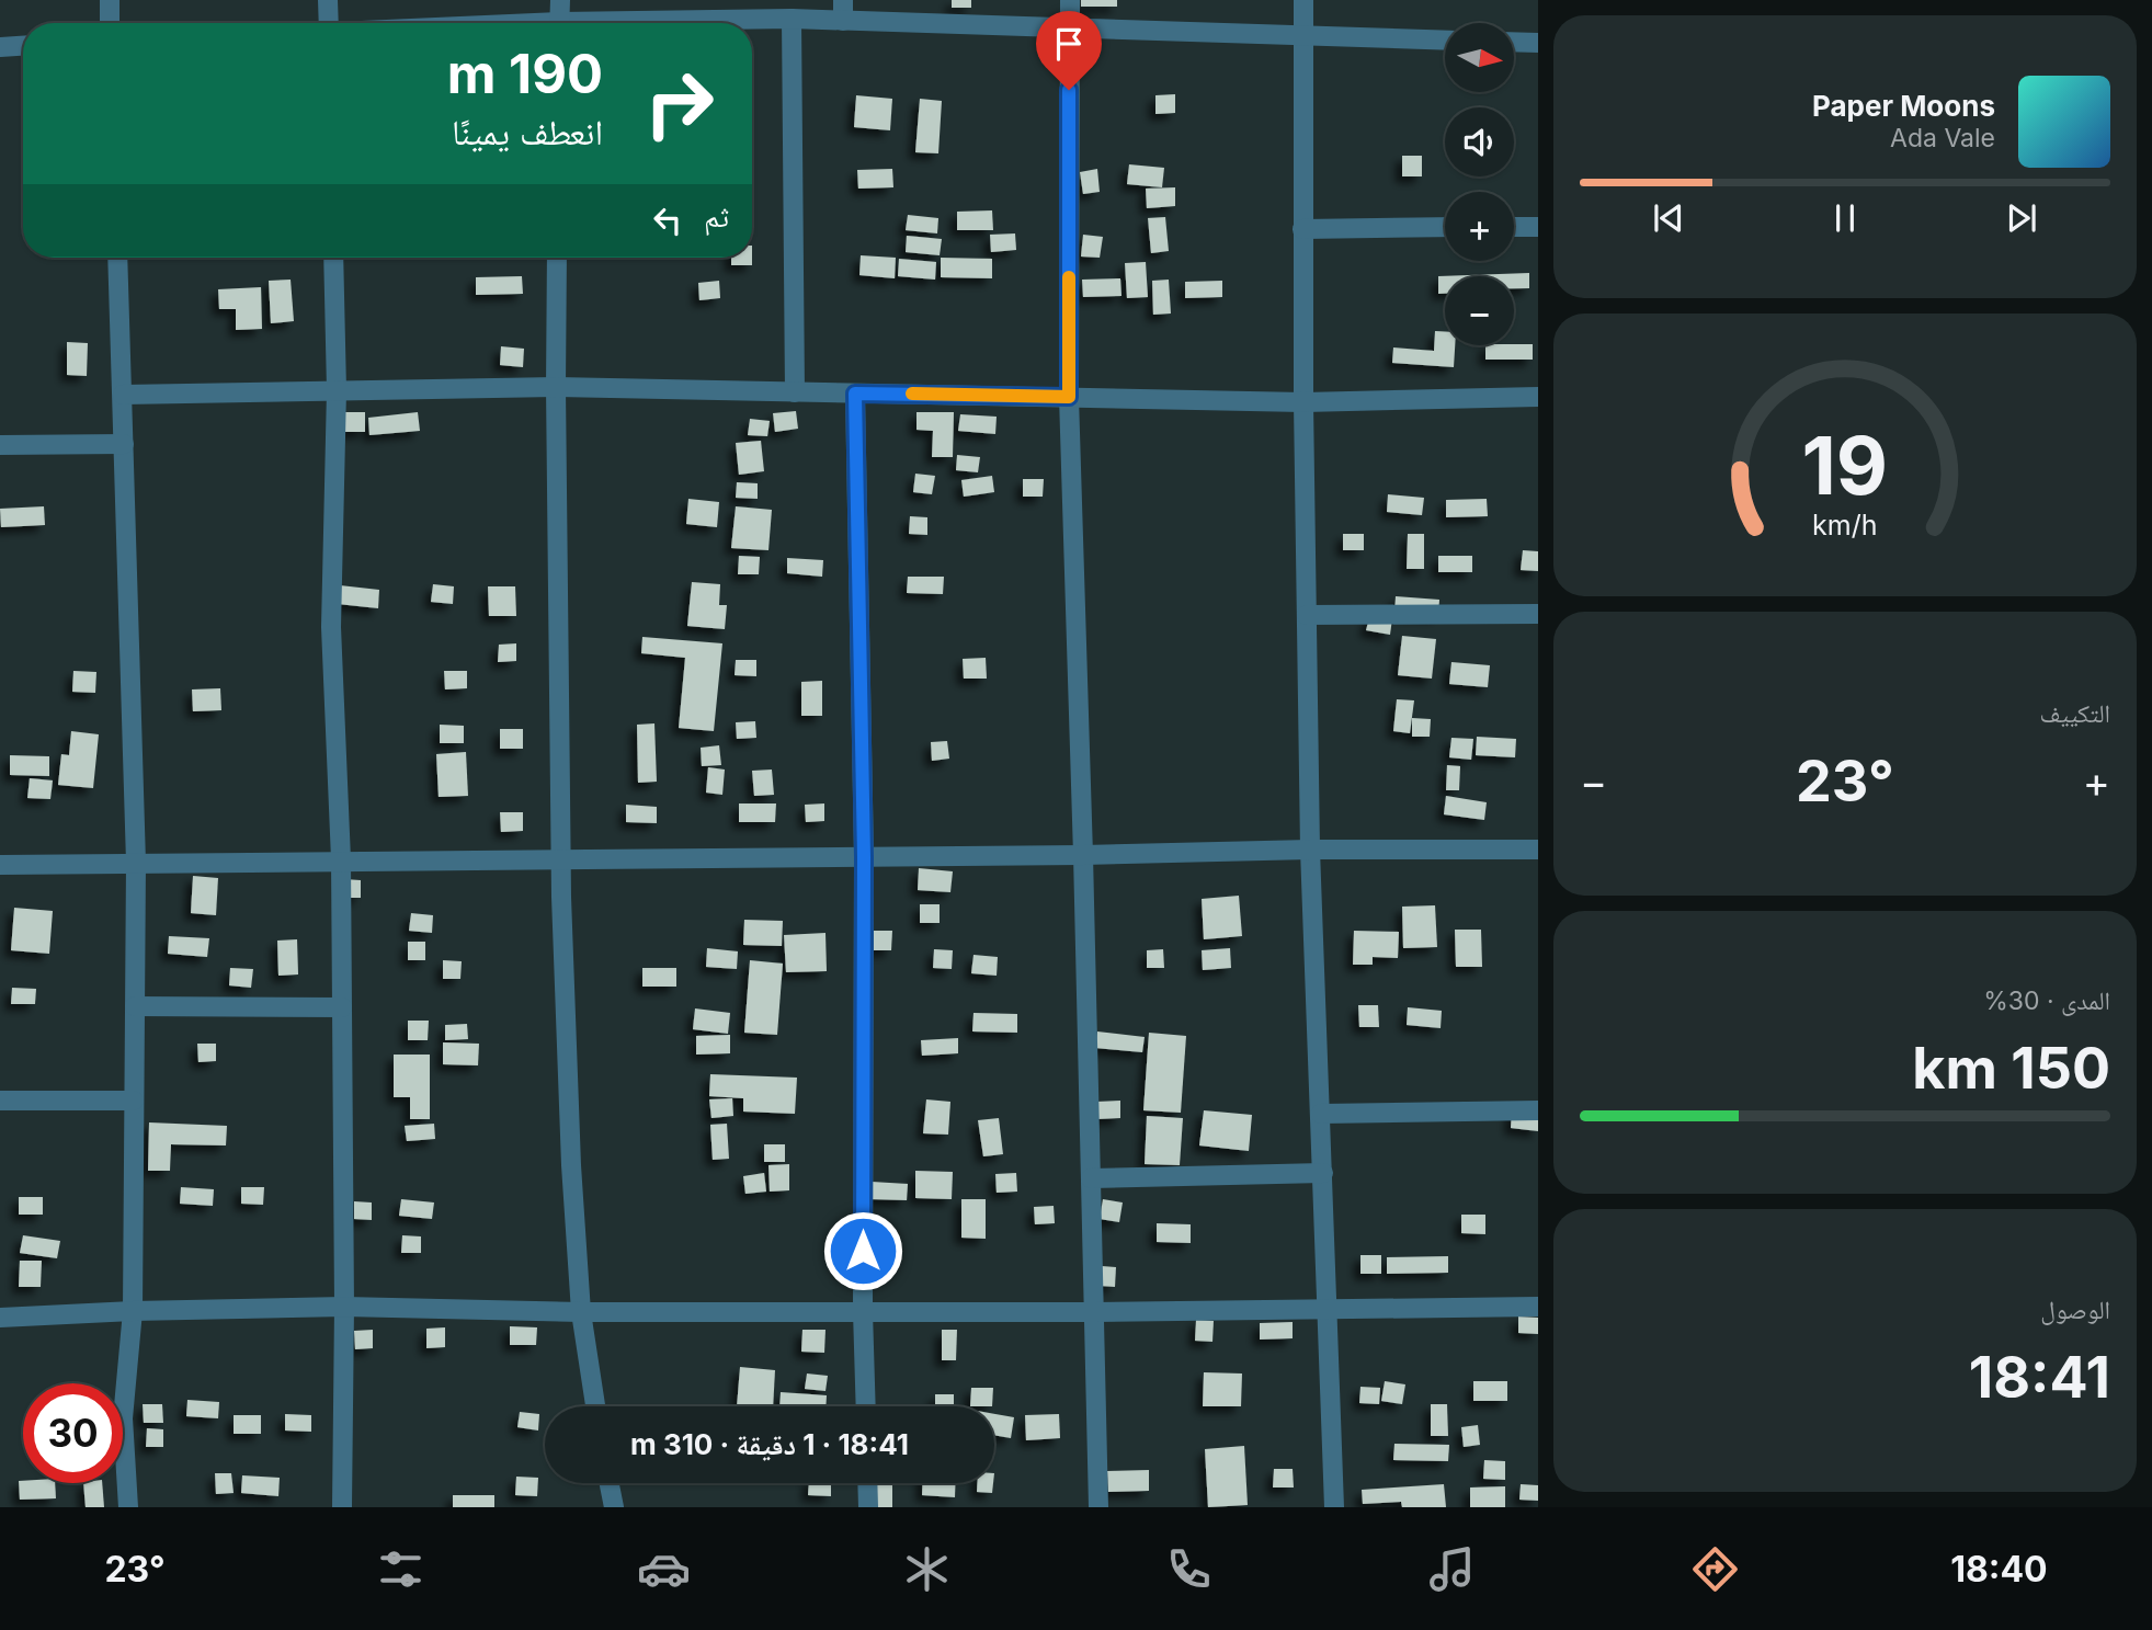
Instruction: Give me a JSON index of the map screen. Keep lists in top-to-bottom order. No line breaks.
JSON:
{"north":"right","page":{"map_buttons":["+","−"],"turn":["190 m","انعطف يمينًا"],"song":["Paper Moons","Ada Vale"],"then":"ثم","tile":["التكييف",["المدى · 30%","150 km"],["الوصول","18:41"]],"heat":["−","23°","+"],"limit":"30","trip":"18:41 · 1 دقيقة · 310 m","tabs":["18:40","23°"],"gauge":["19","km/h"]}}
